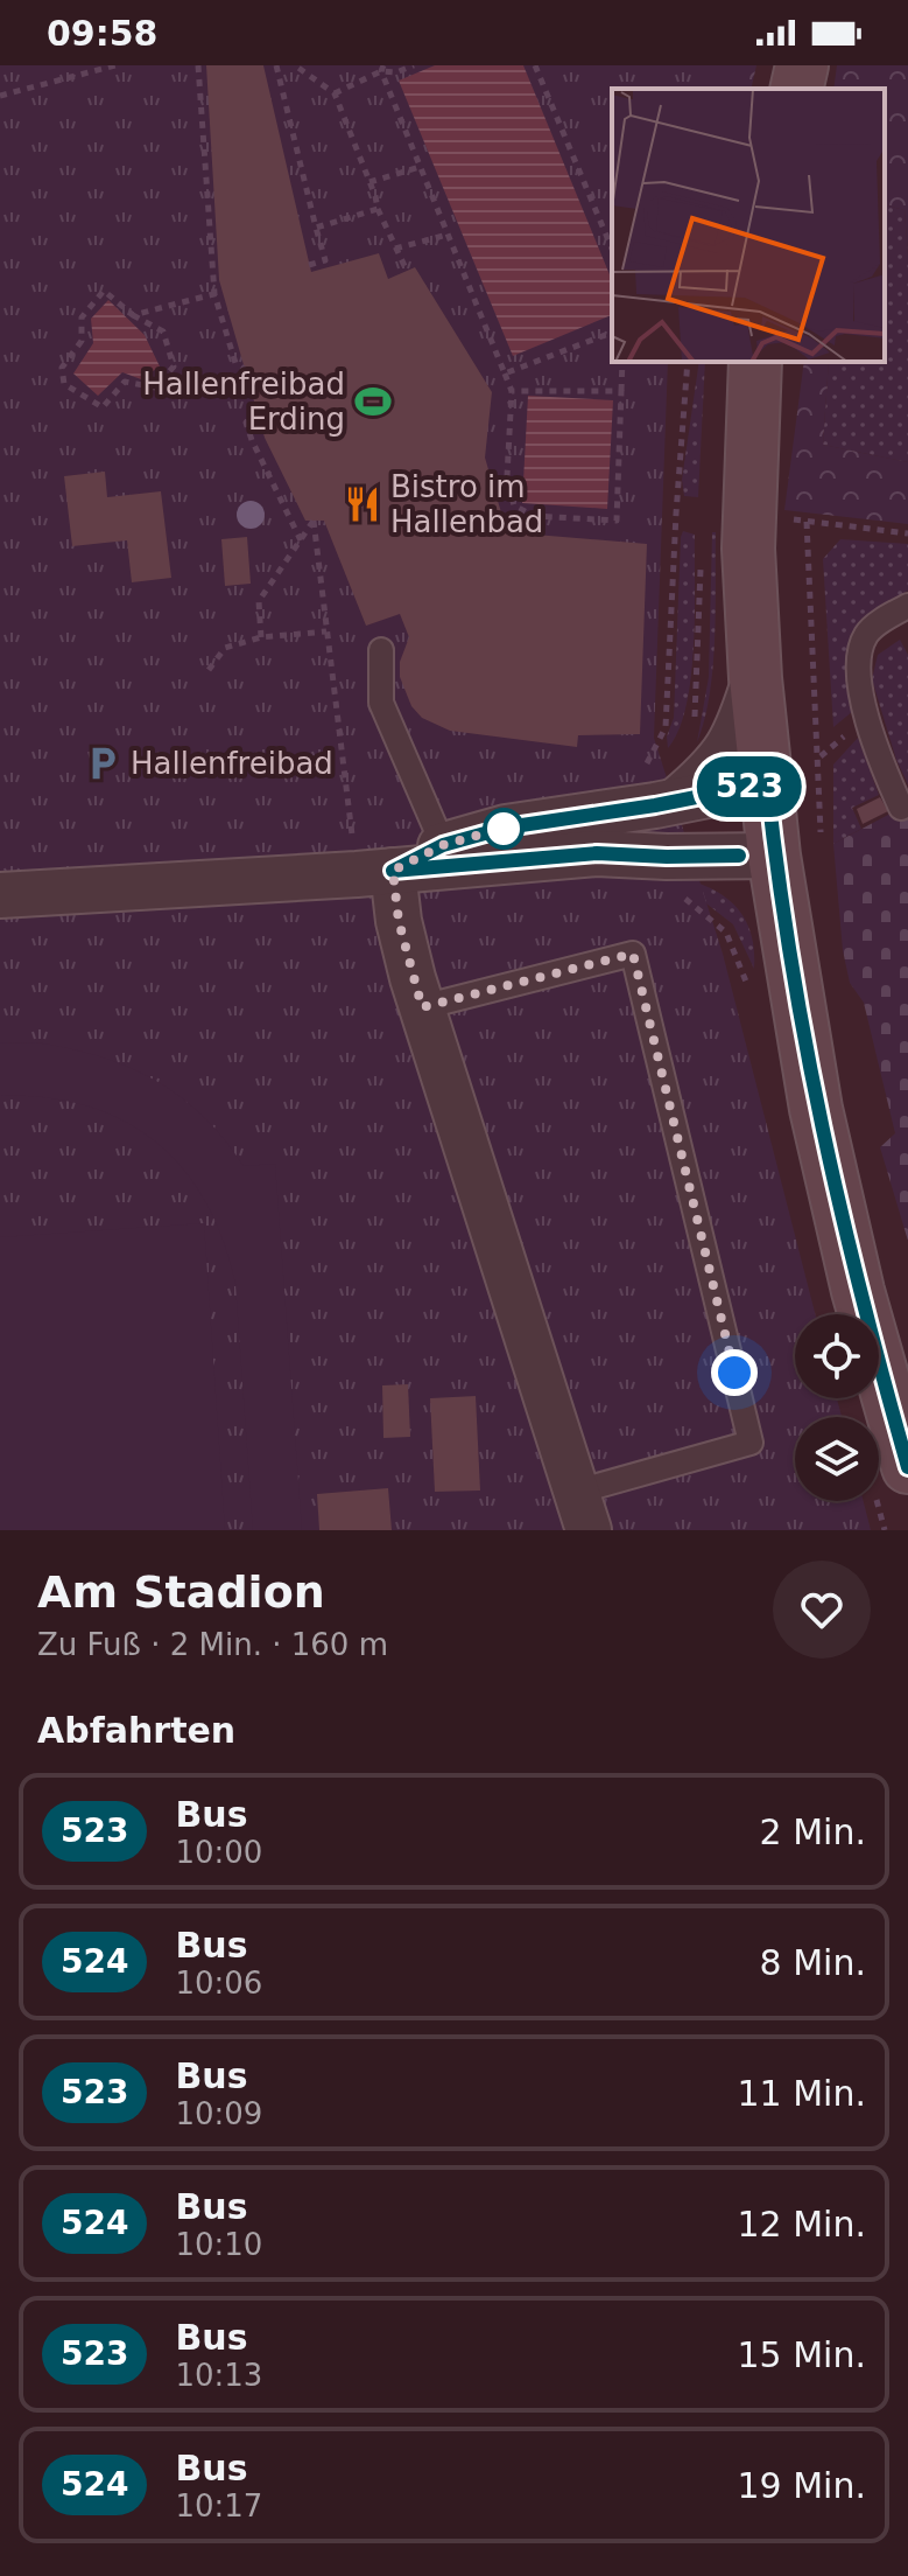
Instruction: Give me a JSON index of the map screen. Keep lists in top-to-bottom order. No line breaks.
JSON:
{"places":{"sports":["Hallenfreibad Erding"],"restaurant":["Bistro im Hallenbad"],"parking":["Hallenfreibad"]},"lines":["bus line 523"],"page":{"status":"09:58","on_map":"523","heading":[["Am Stadion","Zu Fuß · 2 Min. · 160 m"],"Abfahrten"],"list":[{"mark":"523","name":"Bus","note":"10:00","value":"2 Min."},{"mark":"524","name":"Bus","note":"10:06","value":"8 Min."},{"mark":"523","name":"Bus","note":"10:09","value":"11 Min."},{"mark":"524","name":"Bus","note":"10:10","value":"12 Min."},{"mark":"523","name":"Bus","note":"10:13","value":"15 Min."},{"mark":"524","name":"Bus","note":"10:17","value":"19 Min."}]}}
